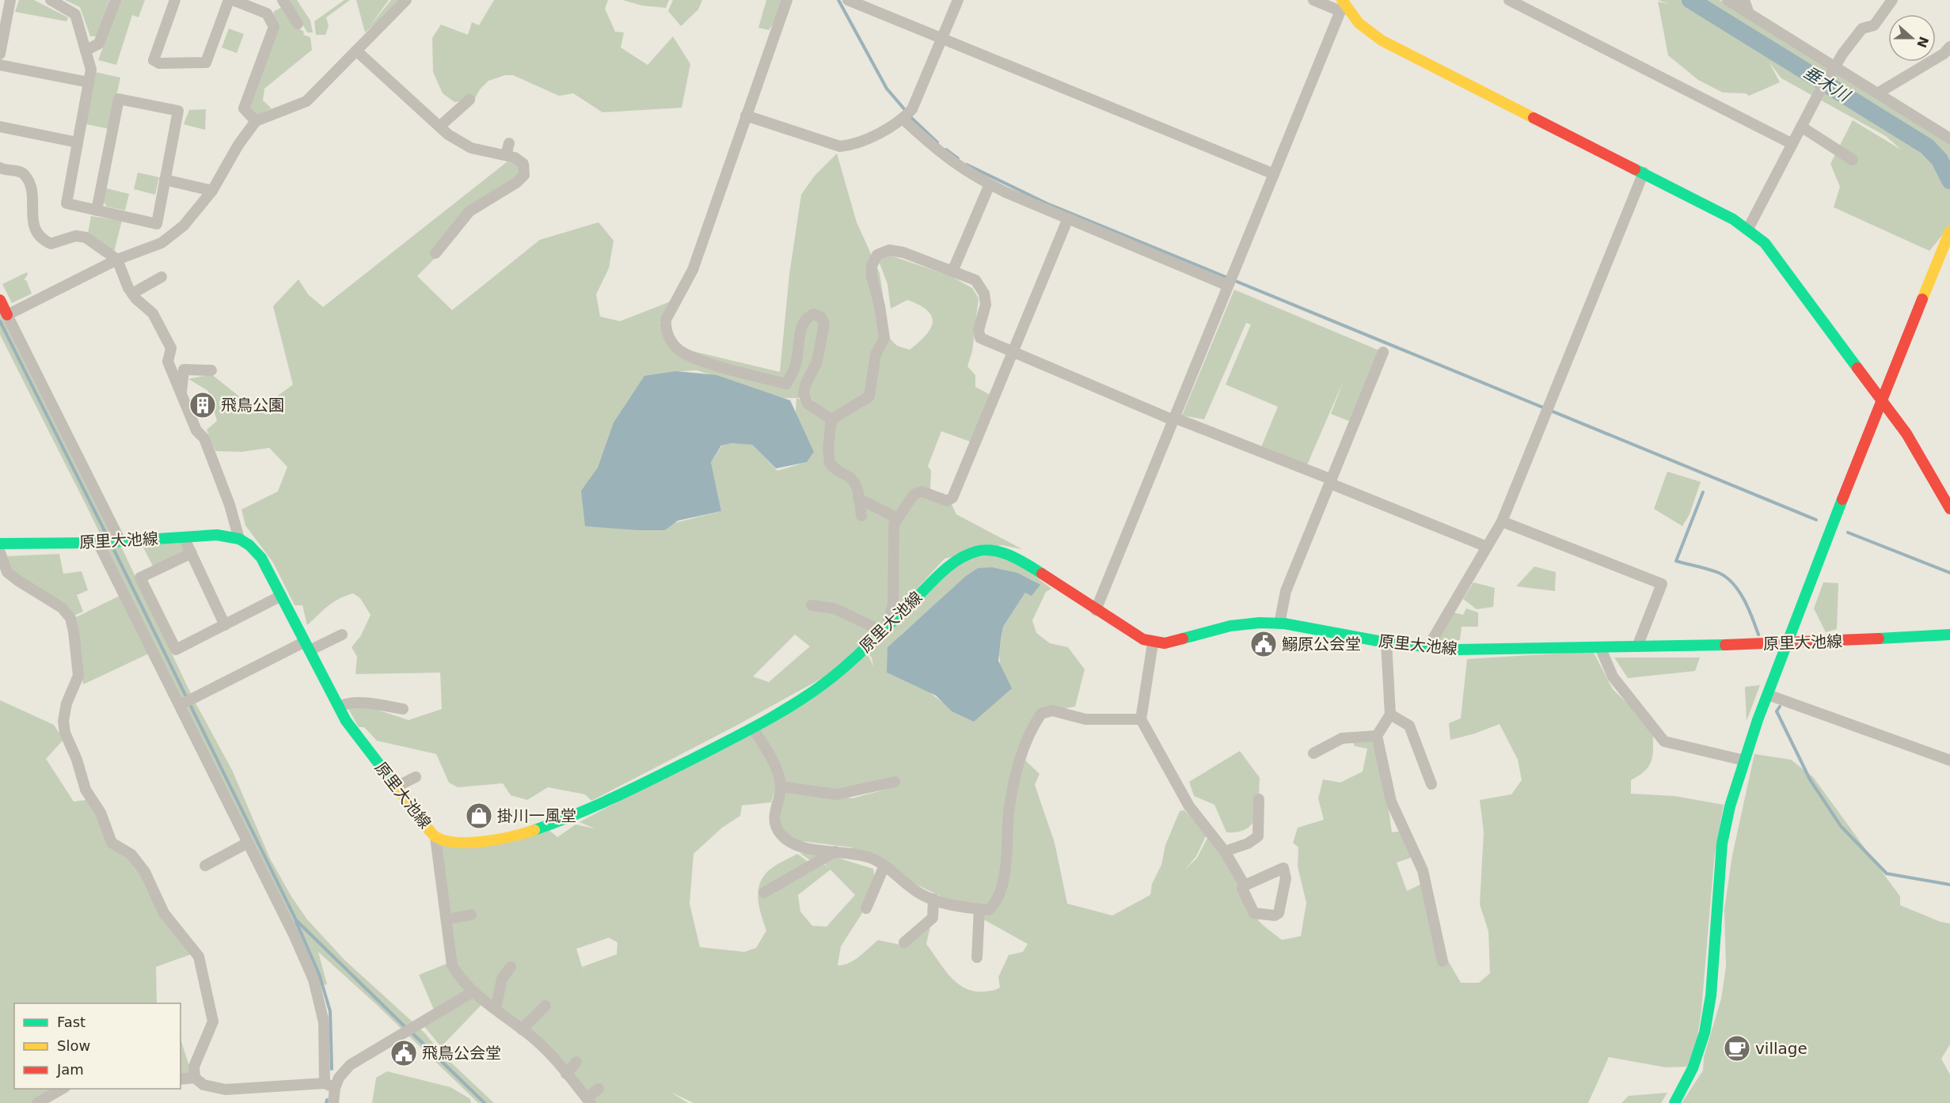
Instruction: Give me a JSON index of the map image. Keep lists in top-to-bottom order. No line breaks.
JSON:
{"streets":{"main road":["原里大池線"]},"water":["垂木川"],"places":{"building":["飛鳥公園"],"public building":["鰯原公会堂","飛鳥公会堂"],"shop":["掛川一風堂"],"cafe":["village"]},"legend":["Fast","Slow","Jam"],"north":"right"}
